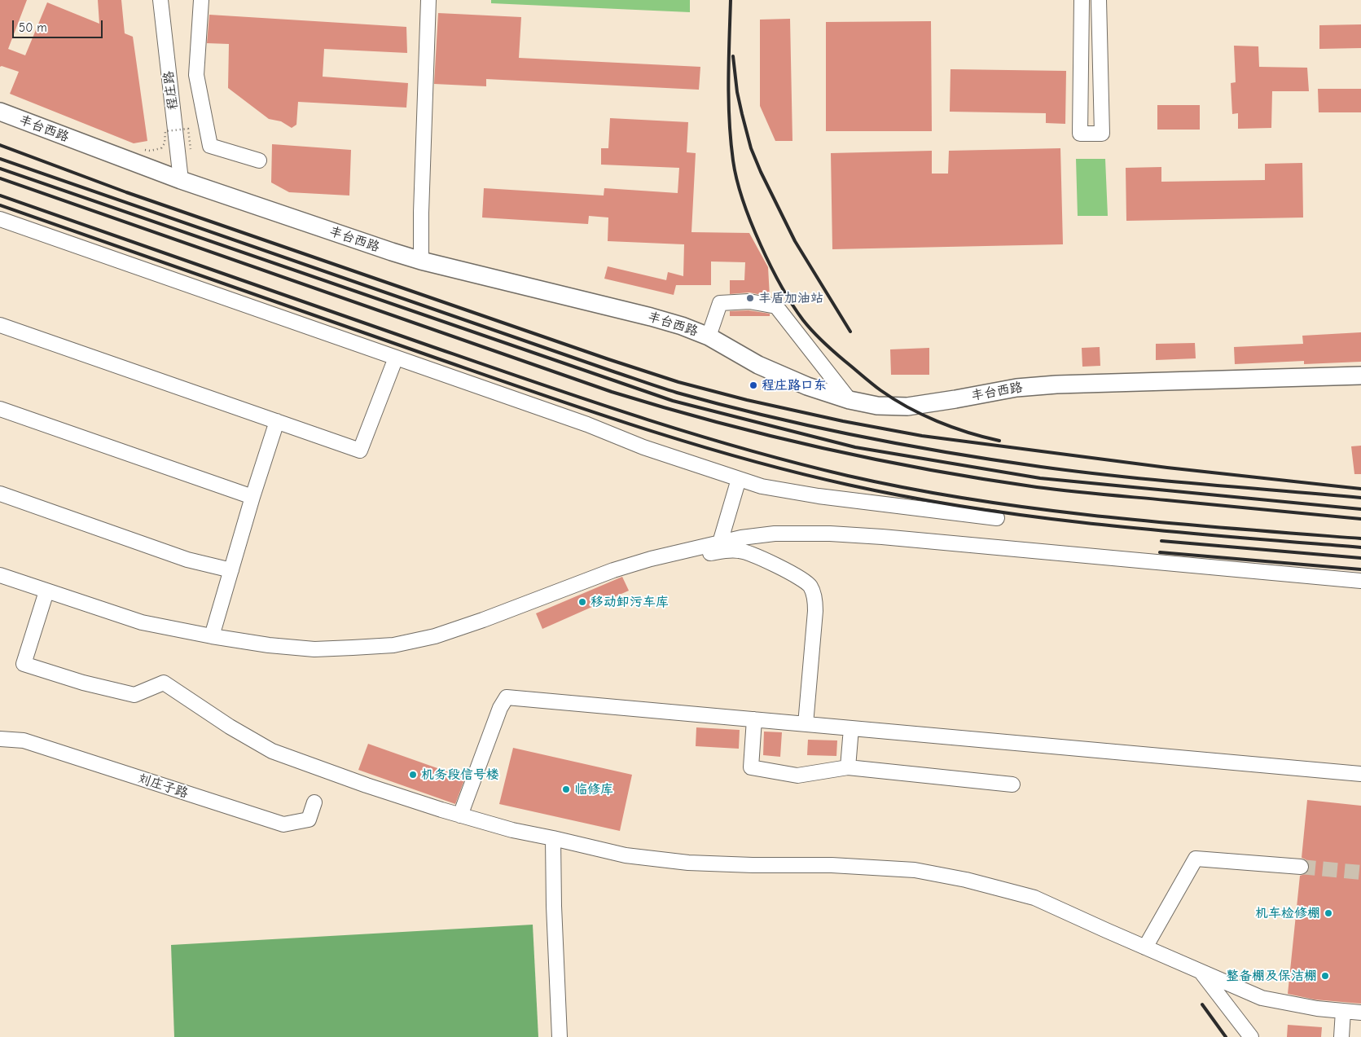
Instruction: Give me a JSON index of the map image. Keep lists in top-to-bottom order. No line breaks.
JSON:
{"streets":{"main road":["丰台西路"],"street":["程庄路","刘庄子路"]},"crossings":[["程庄路","丰台西路"]],"places":["丰盾加油站","程庄路口东","移动卸污车库","机务段信号楼","临修库","机车检修棚","整备棚及保洁棚"],"scale_bar":"50 m"}
